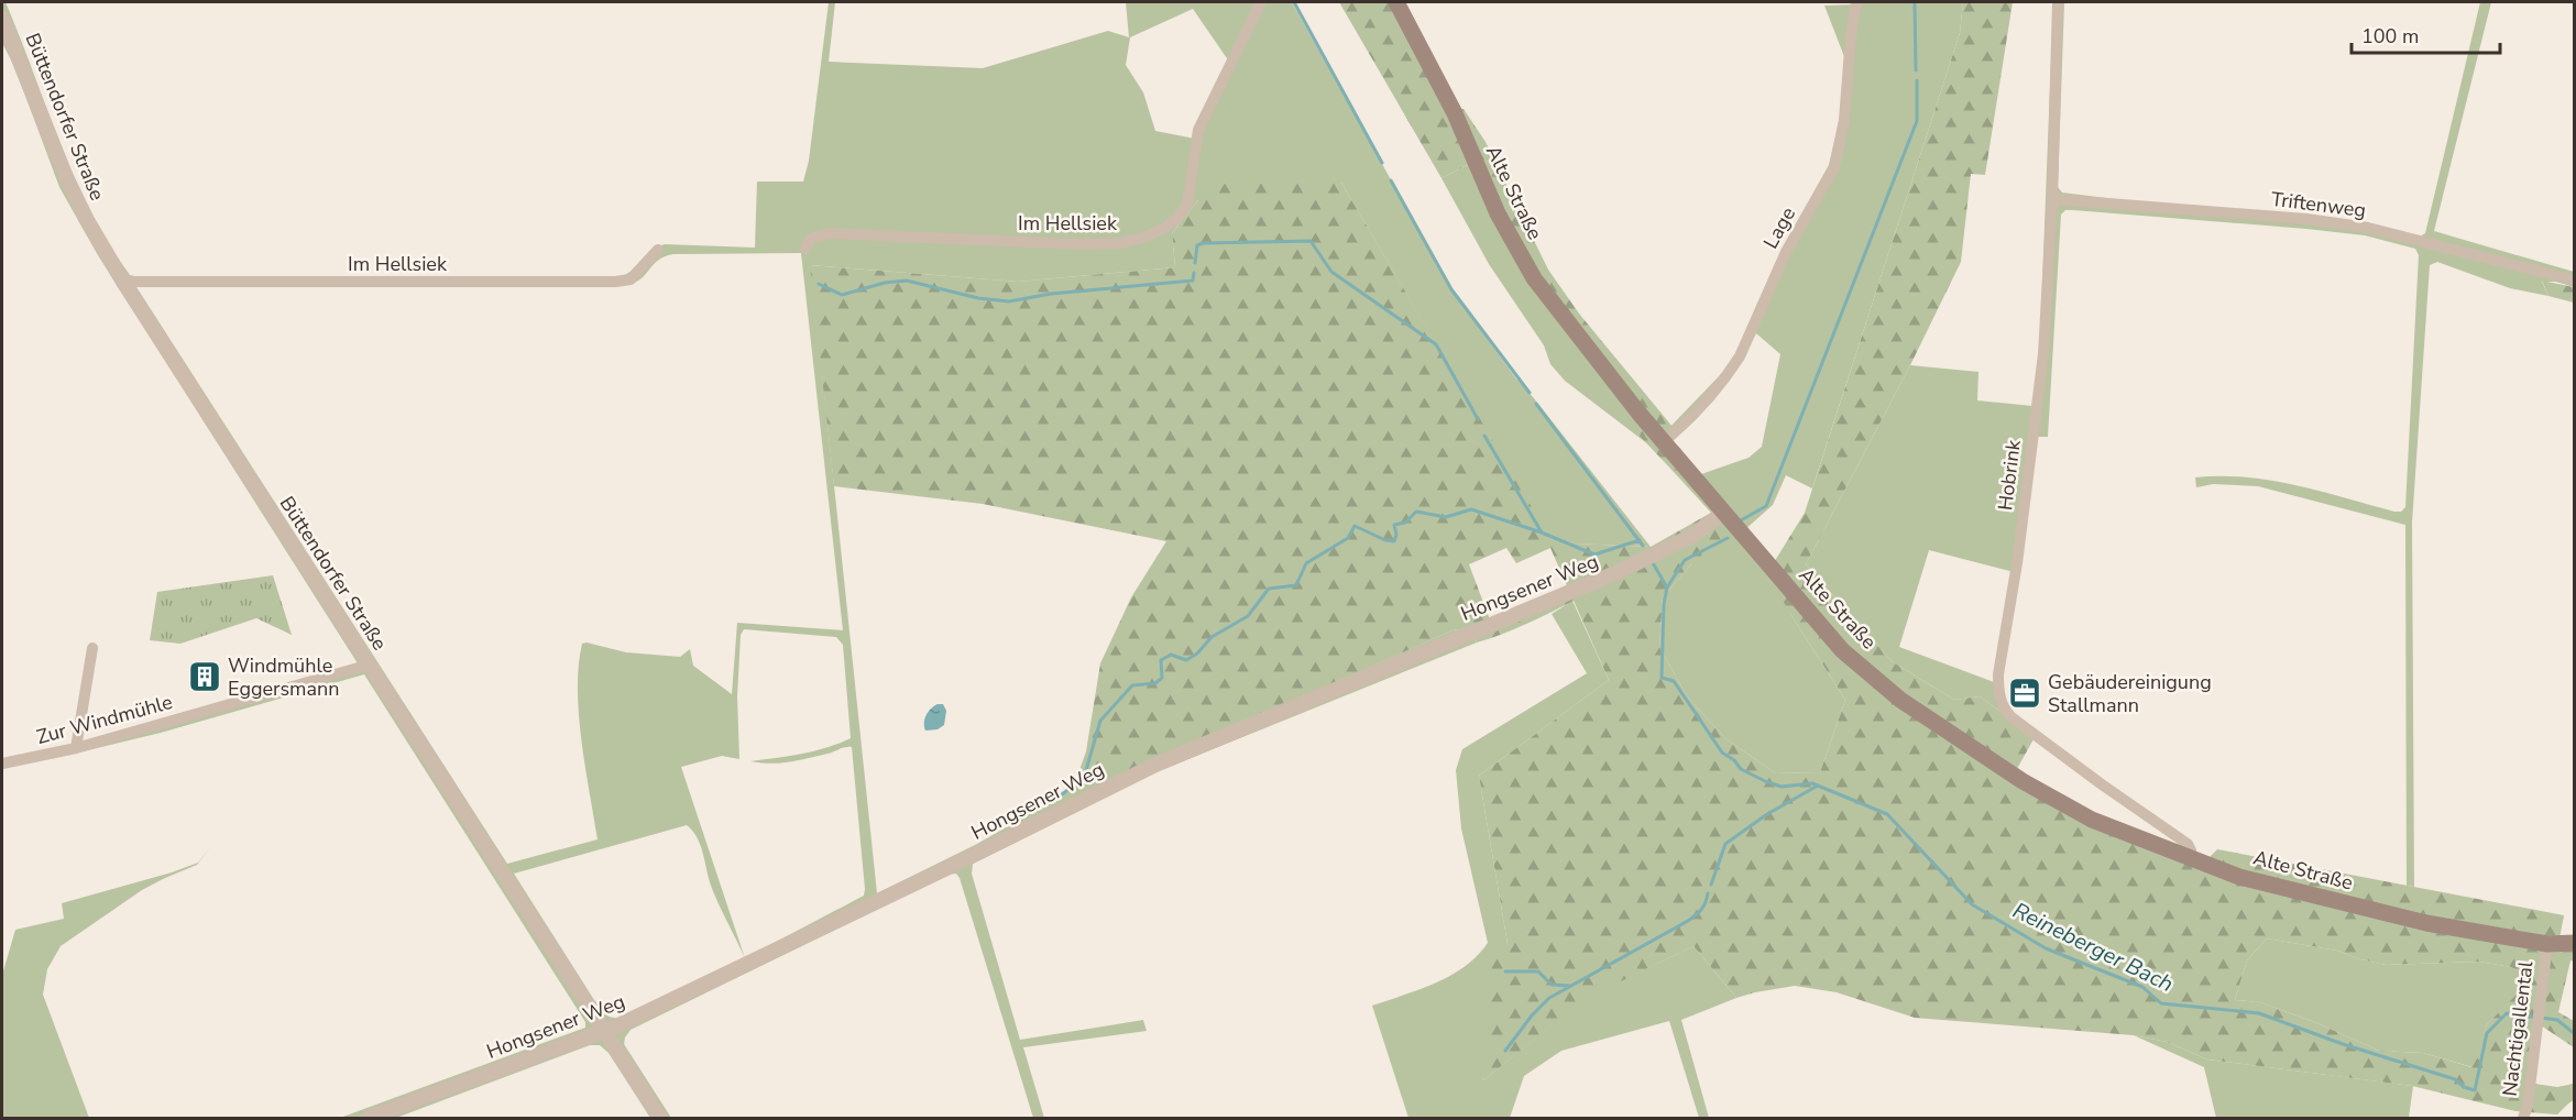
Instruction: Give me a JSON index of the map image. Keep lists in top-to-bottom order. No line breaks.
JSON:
{"streets":{"main road":["Alte Straße"],"street":["Büttendorfer Straße","Triftenweg","Im Hellsiek","Lage","Hobrink","Hongsener Weg","Zur Windmühle","Nachtigallental"]},"crossings":[["Büttendorfer Straße","Im Hellsiek"],["Büttendorfer Straße","Hongsener Weg"],["Büttendorfer Straße","Zur Windmühle"],["Alte Straße","Lage"],["Alte Straße","Hobrink"],["Alte Straße","Hongsener Weg"],["Alte Straße","Nachtigallental"],["Triftenweg","Hobrink"]],"water":["Reineberger Bach"],"places":{"building":["Windmühle Eggersmann"],"office":["Gebäudereinigung Stallmann"]},"scale_bar":"100 m"}
